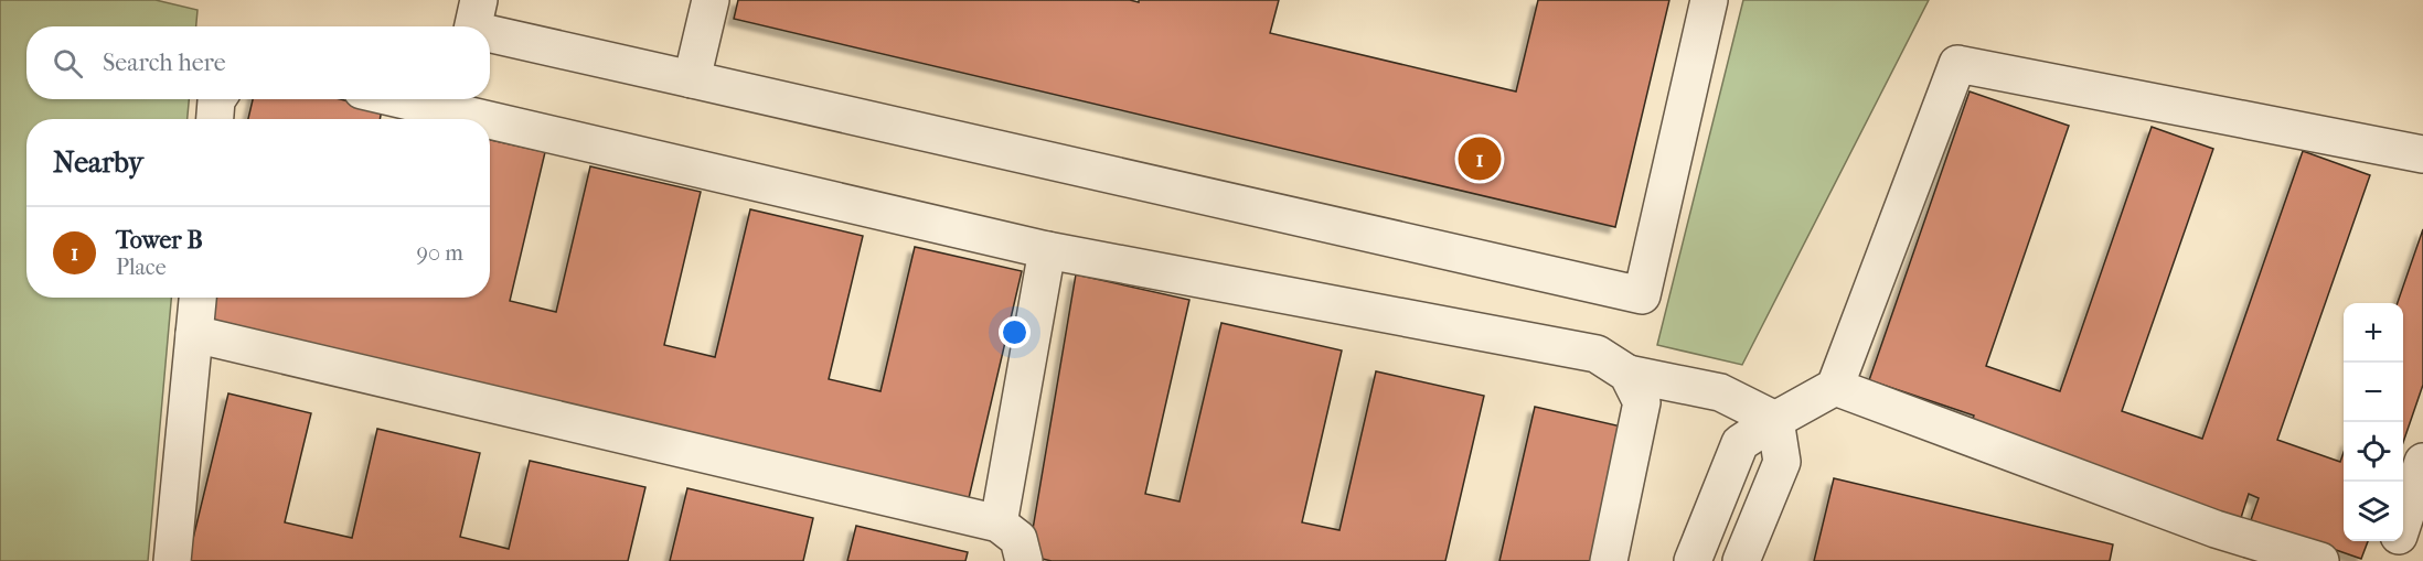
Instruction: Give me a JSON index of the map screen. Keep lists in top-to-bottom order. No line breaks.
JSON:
{"page":{"search":"Search here","heading":"Nearby","pins":"1","list":[{"mark":"1","name":"Tower B","note":"Place","value":"90 m"}],"map_buttons":["+","−"]}}
